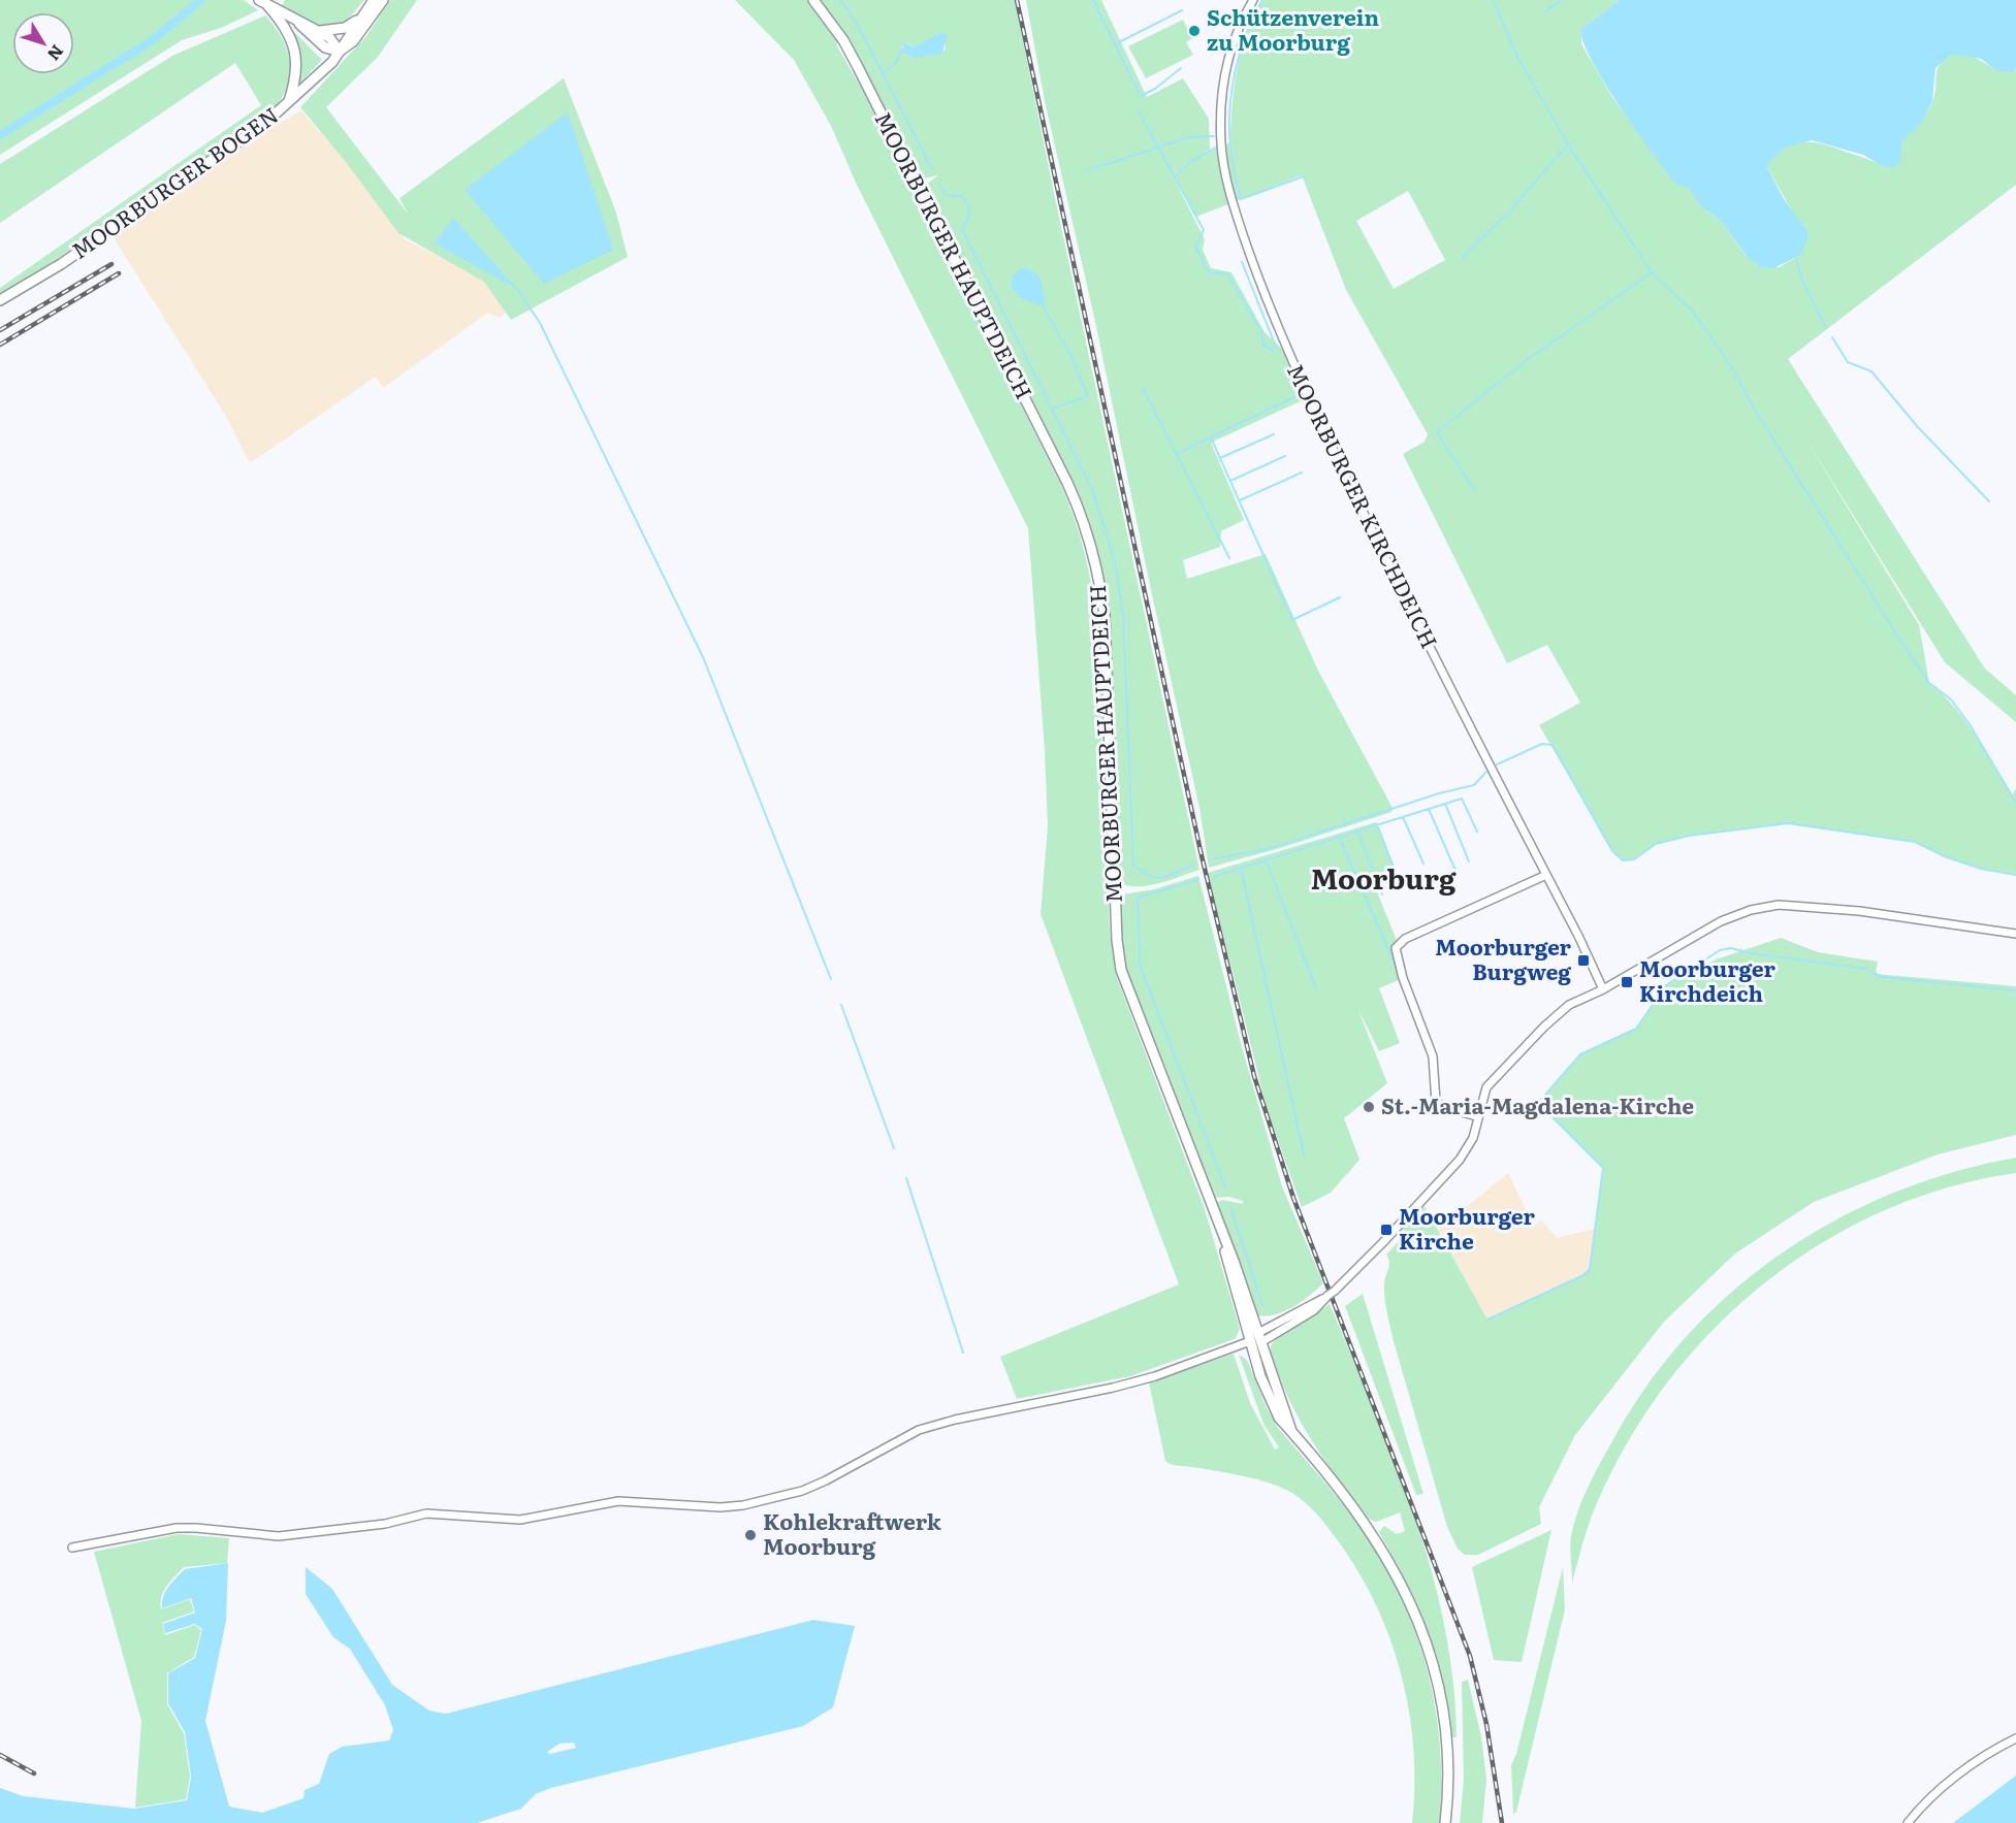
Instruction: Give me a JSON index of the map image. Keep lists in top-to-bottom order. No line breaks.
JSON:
{"streets":{"main road":["MOORBURGER BOGEN","MOORBURGER HAUPTDEICH"],"street":["MOORBURGER KIRCHDEICH"]},"districts":["Moorburg"],"places":{"other":["Schützenverein zu Moorburg","St.-Maria-Magdalena-Kirche","Kohlekraftwerk Moorburg"],"transit":["Moorburger Burgweg","Moorburger Kirchdeich","Moorburger Kirche"]},"north":"bottom right"}
